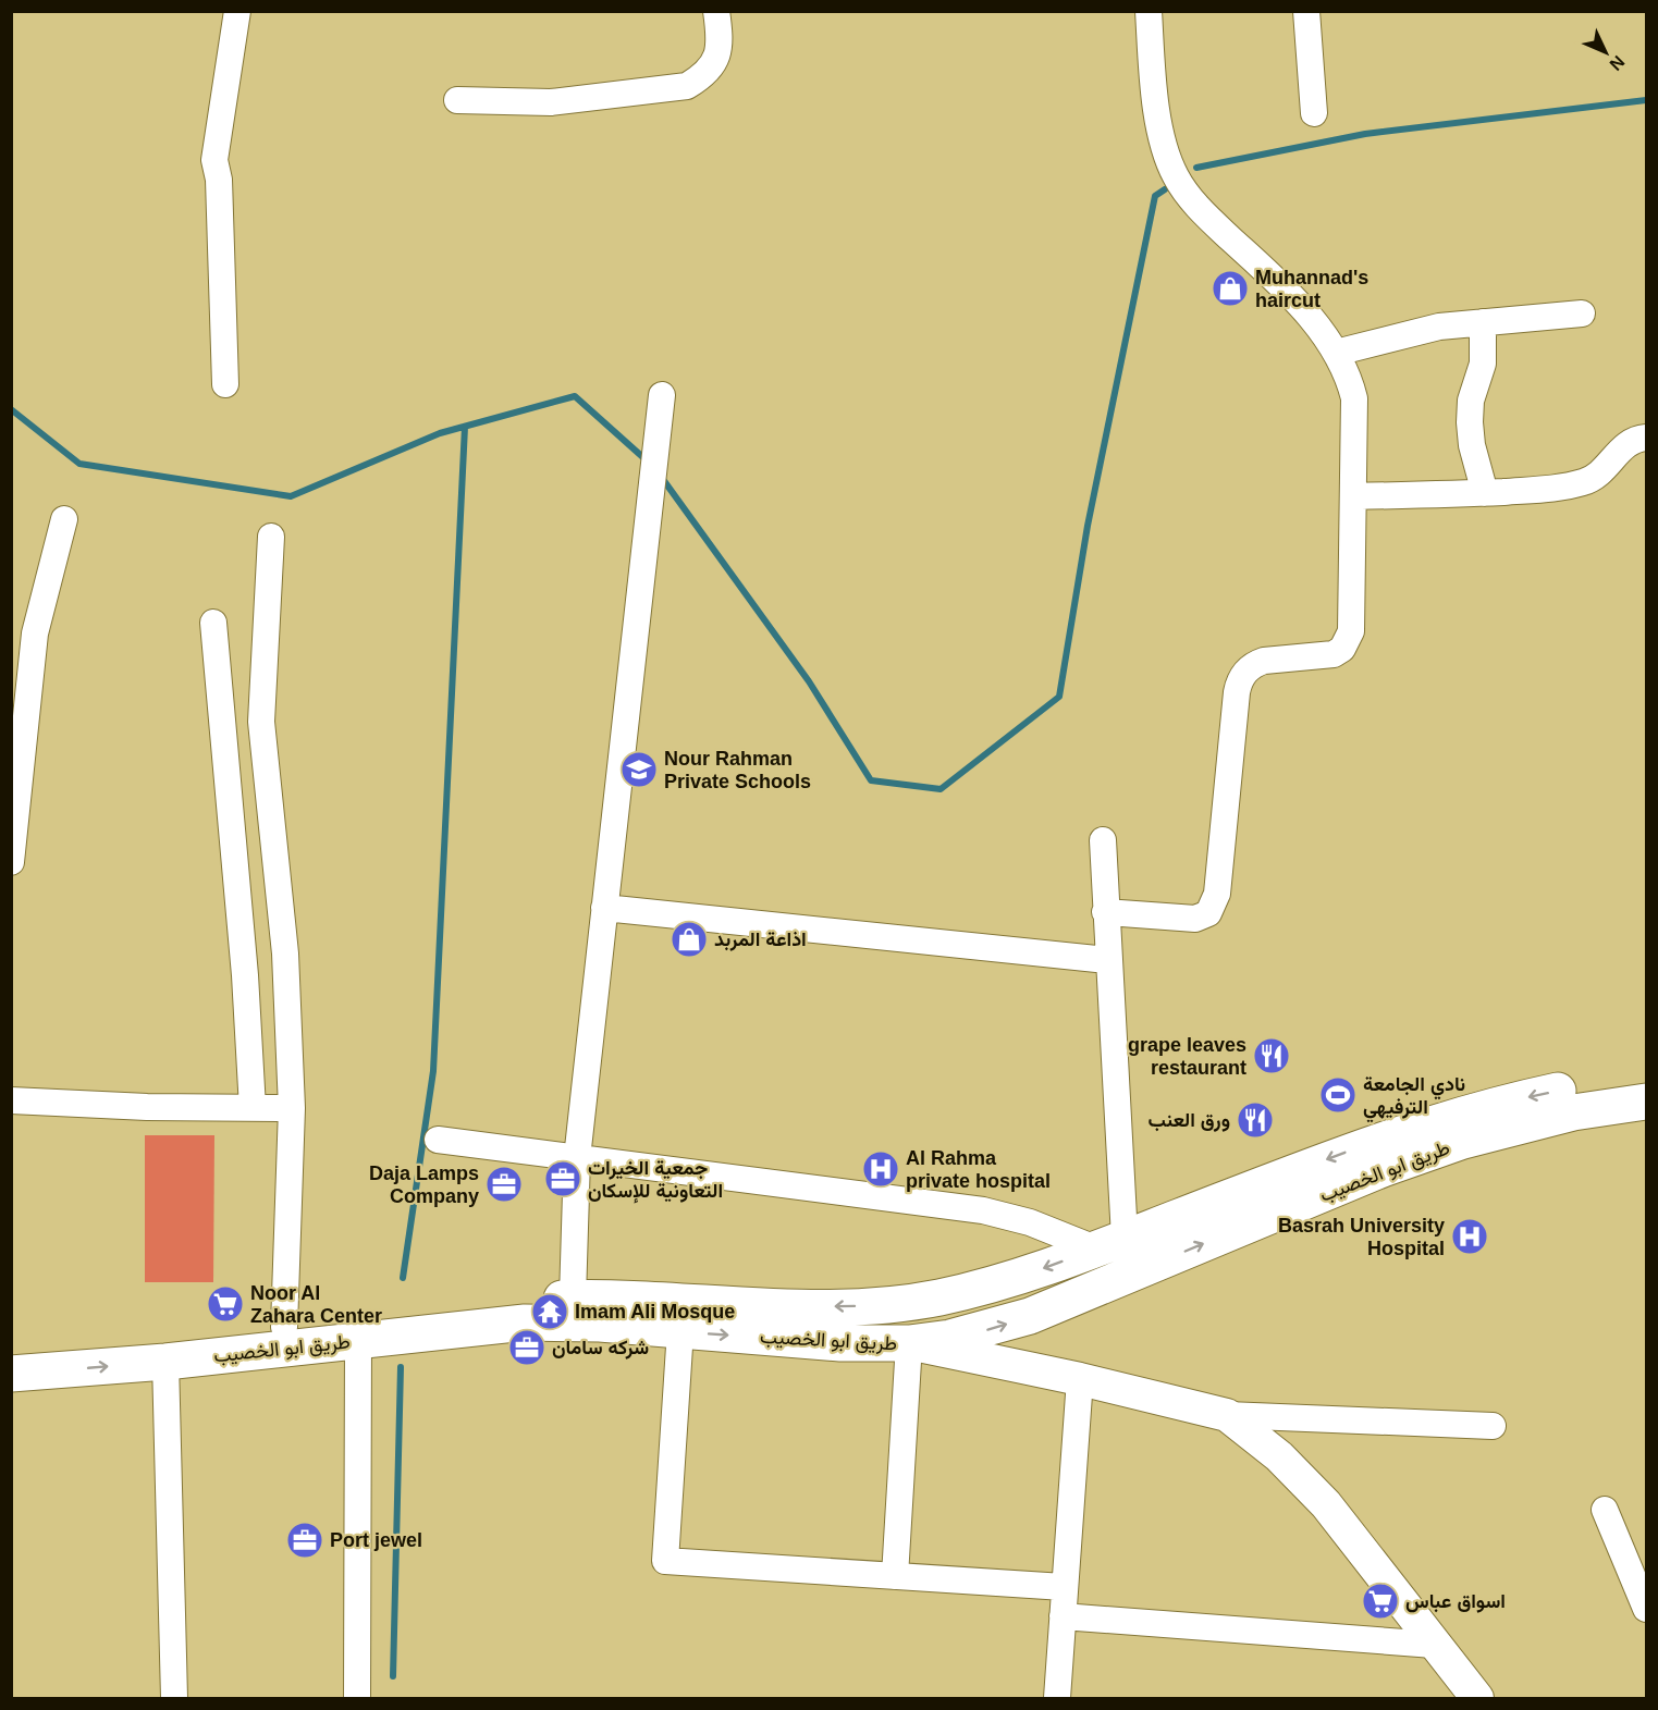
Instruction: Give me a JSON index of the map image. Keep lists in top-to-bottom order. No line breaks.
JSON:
{"streets":{"main road":["طريق ابو الخصيب"]},"places":{"shop":["Muhannad's haircut","اذاعة المربد"],"school or university":["Nour Rahman Private Schools"],"restaurant":["grape leaves restaurant","ورق العنب"],"sports":["نادي الجامعة الترفيهي"],"hospital":["Al Rahma private hospital","Basrah University Hospital"],"office":["جمعية الخيرات التعاونية للإسكان","Daja Lamps Company","شركه سامان","Port jewel"],"supermarket":["Noor Al Zahara Center","اسواق عباس"],"temple":["Imam Ali Mosque"]},"north":"bottom right"}
